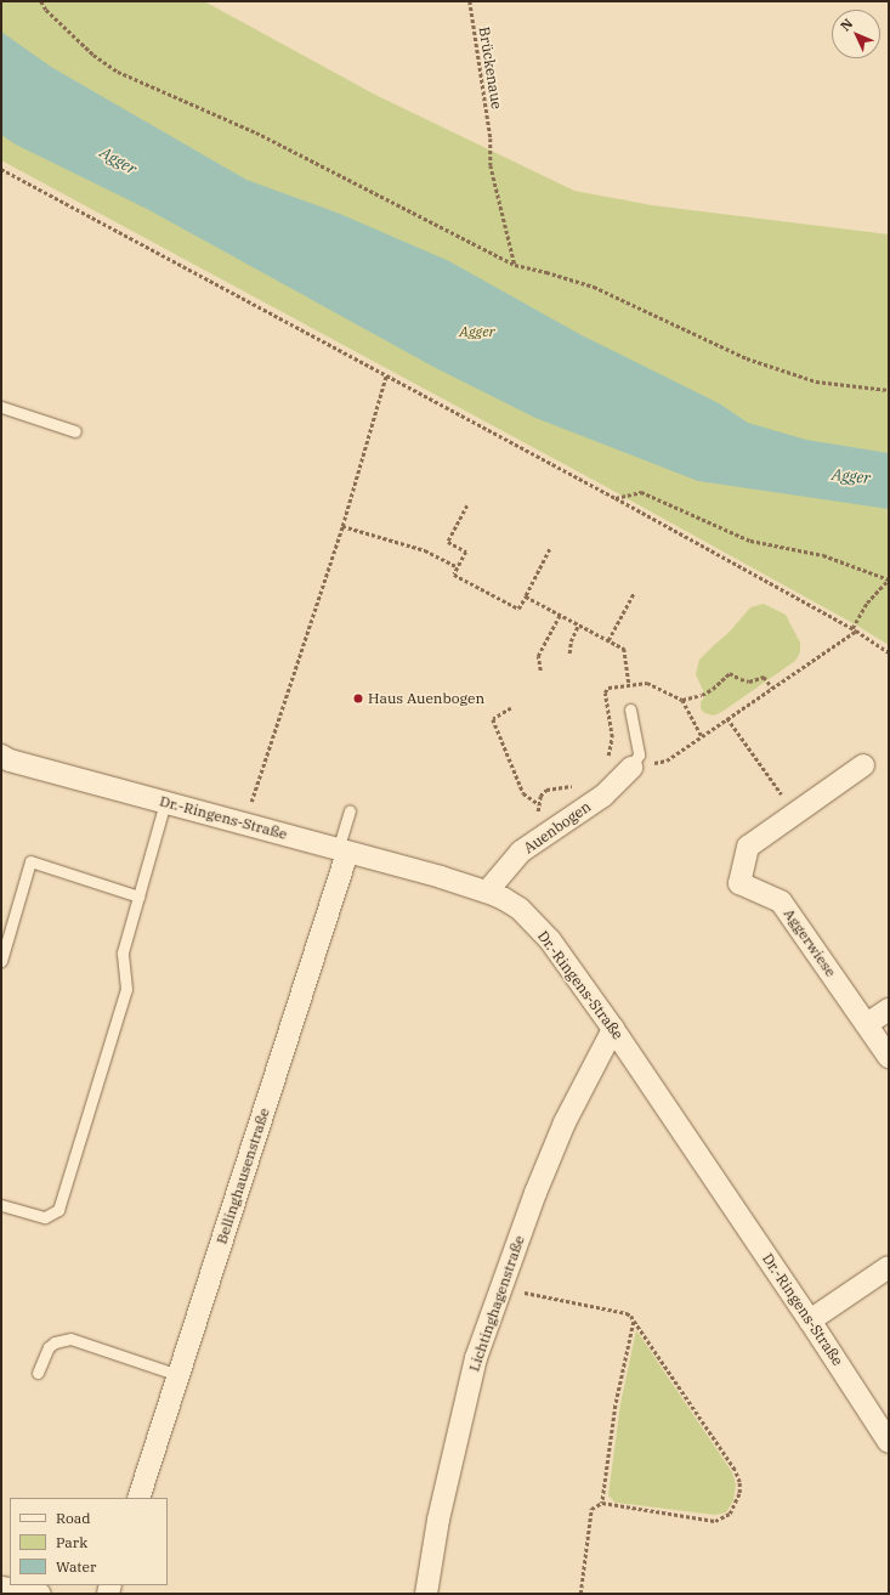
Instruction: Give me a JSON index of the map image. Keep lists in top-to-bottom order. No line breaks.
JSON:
{"streets":{"street":["Dr.-Ringens-Straße","Auenbogen","Aggerwiese","Bellinghausenstraße","Lichtinghagenstraße"],"path":["Brückenaue"]},"crossings":[["Dr.-Ringens-Straße","Auenbogen"],["Dr.-Ringens-Straße","Bellinghausenstraße"],["Dr.-Ringens-Straße","Lichtinghagenstraße"]],"water":["Agger"],"parks":["Agger"],"places":["Haus Auenbogen"],"legend":["Road","Park","Water"],"north":"top left"}
